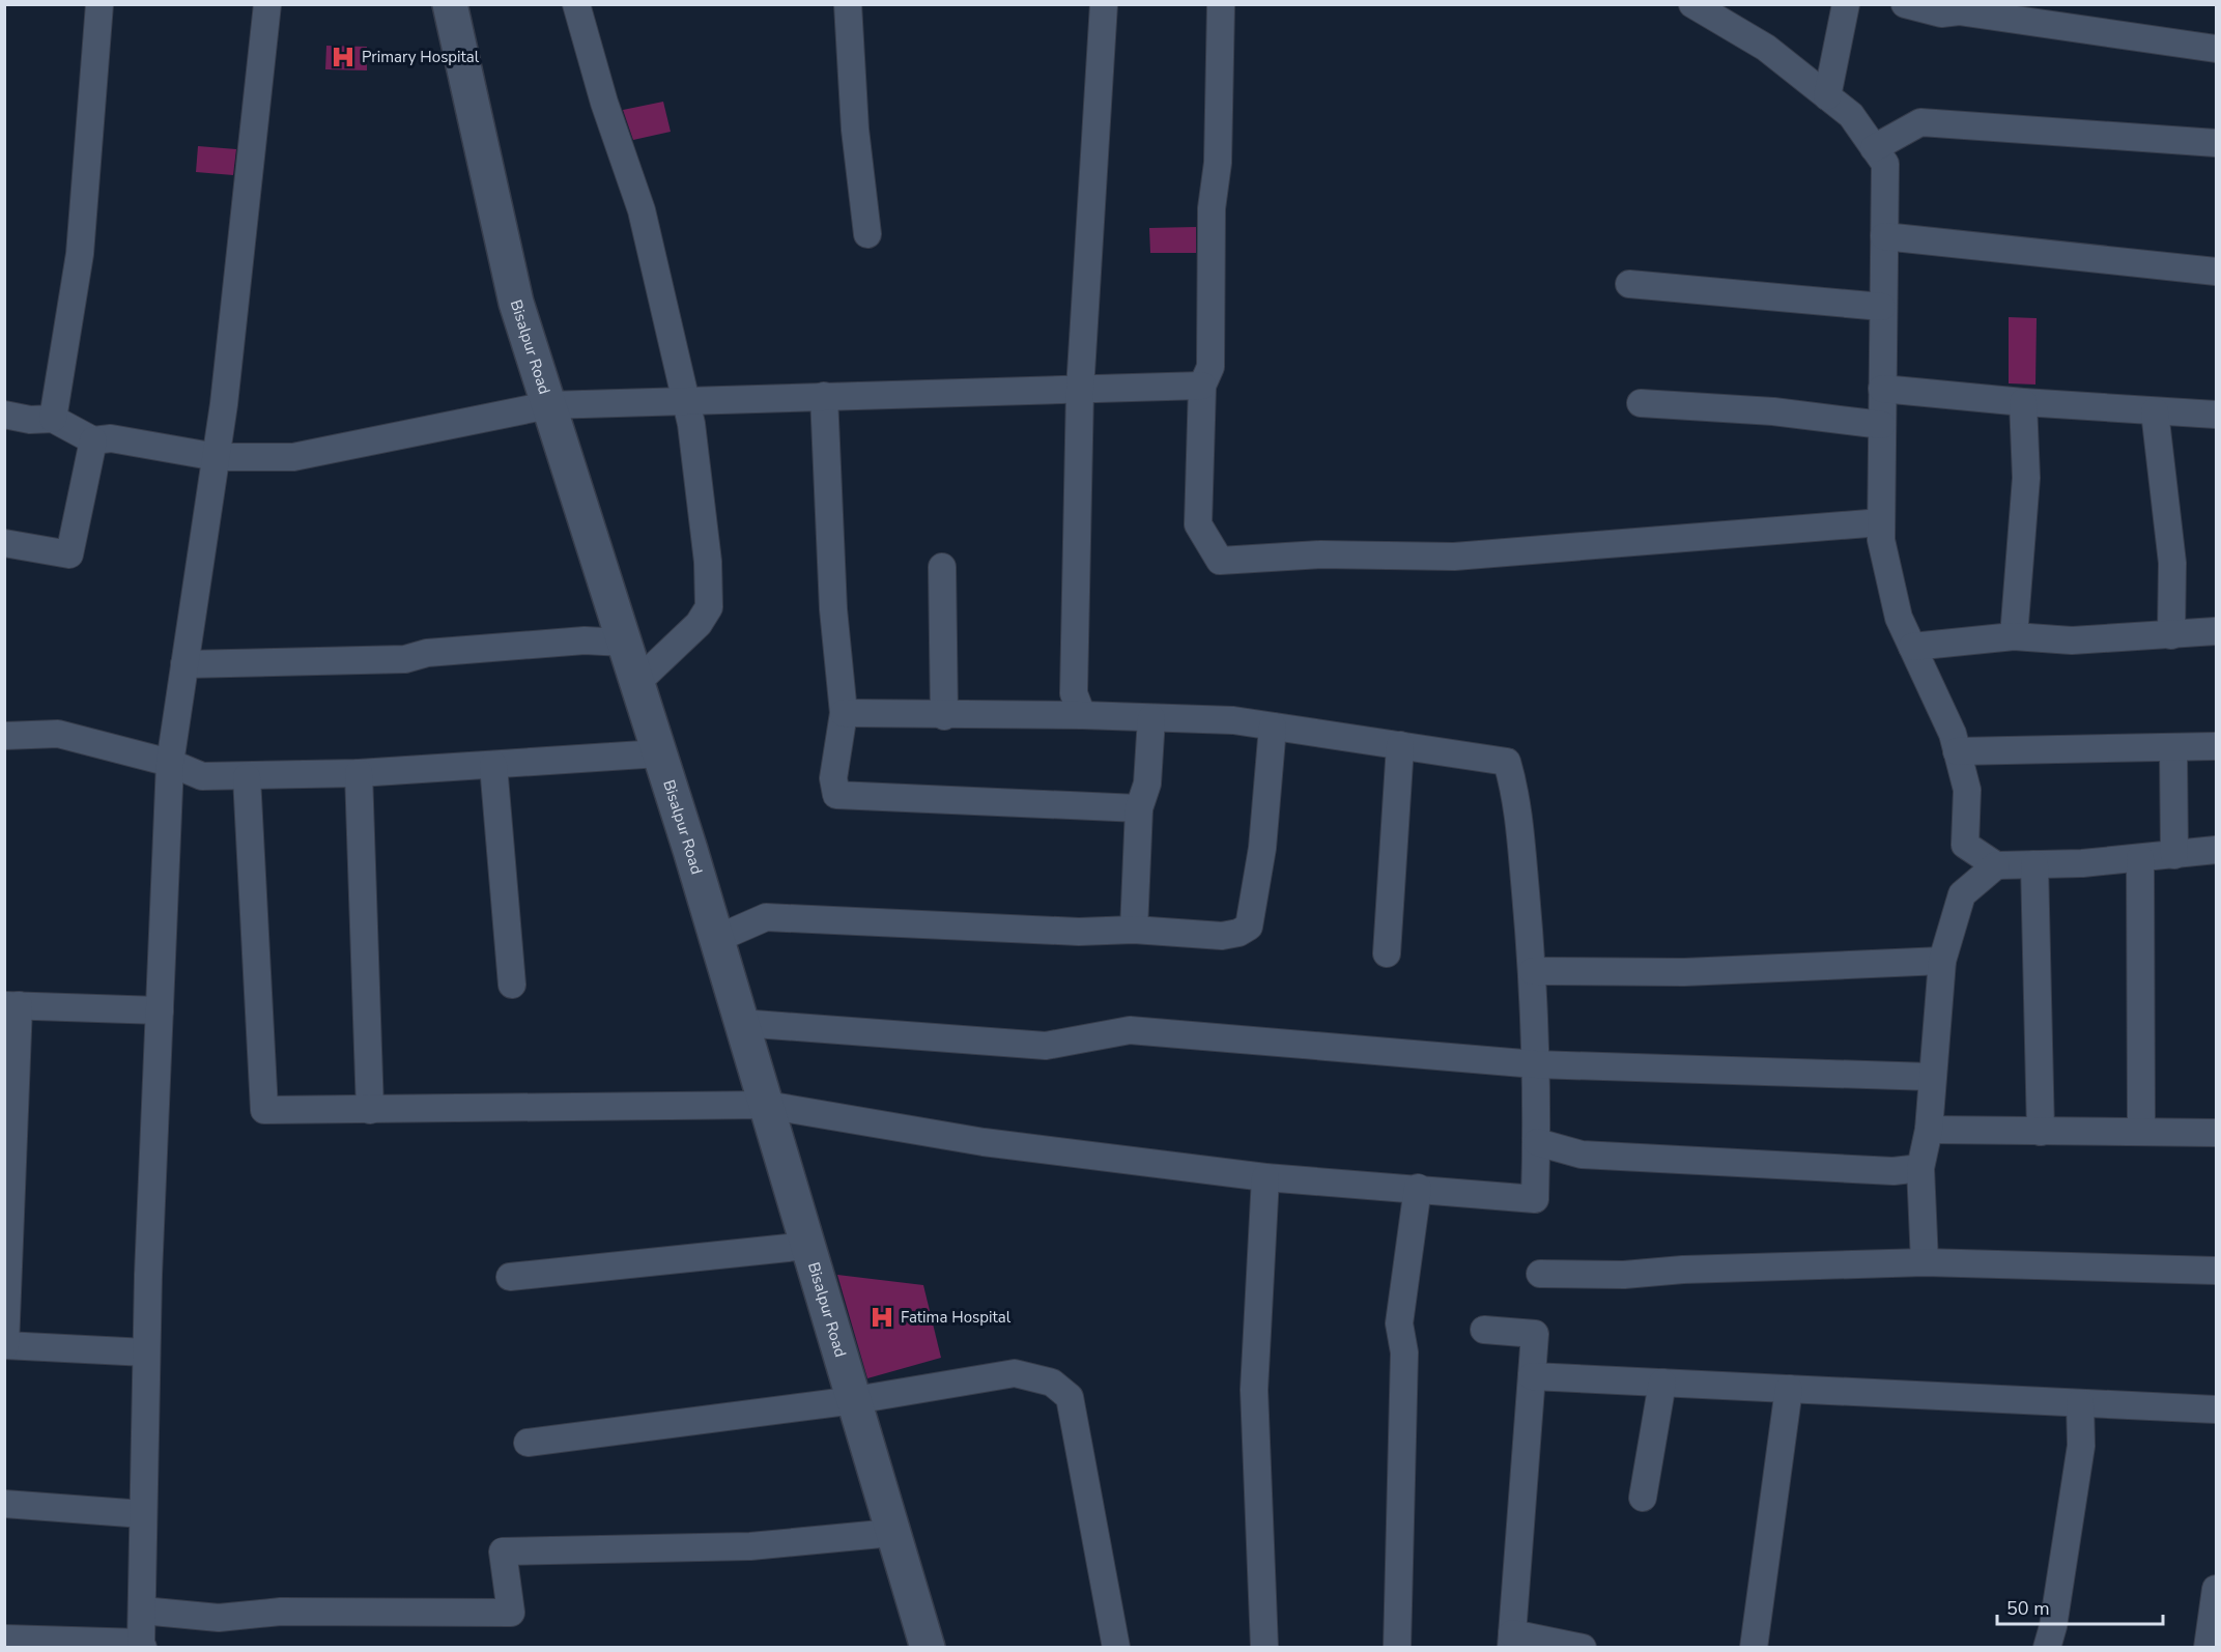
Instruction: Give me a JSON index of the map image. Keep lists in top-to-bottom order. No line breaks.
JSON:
{"streets":{"main road":["Bisalpur Road"]},"places":{"hospital":["Primary Hospital","Fatima Hospital"]},"scale_bar":"50 m"}
